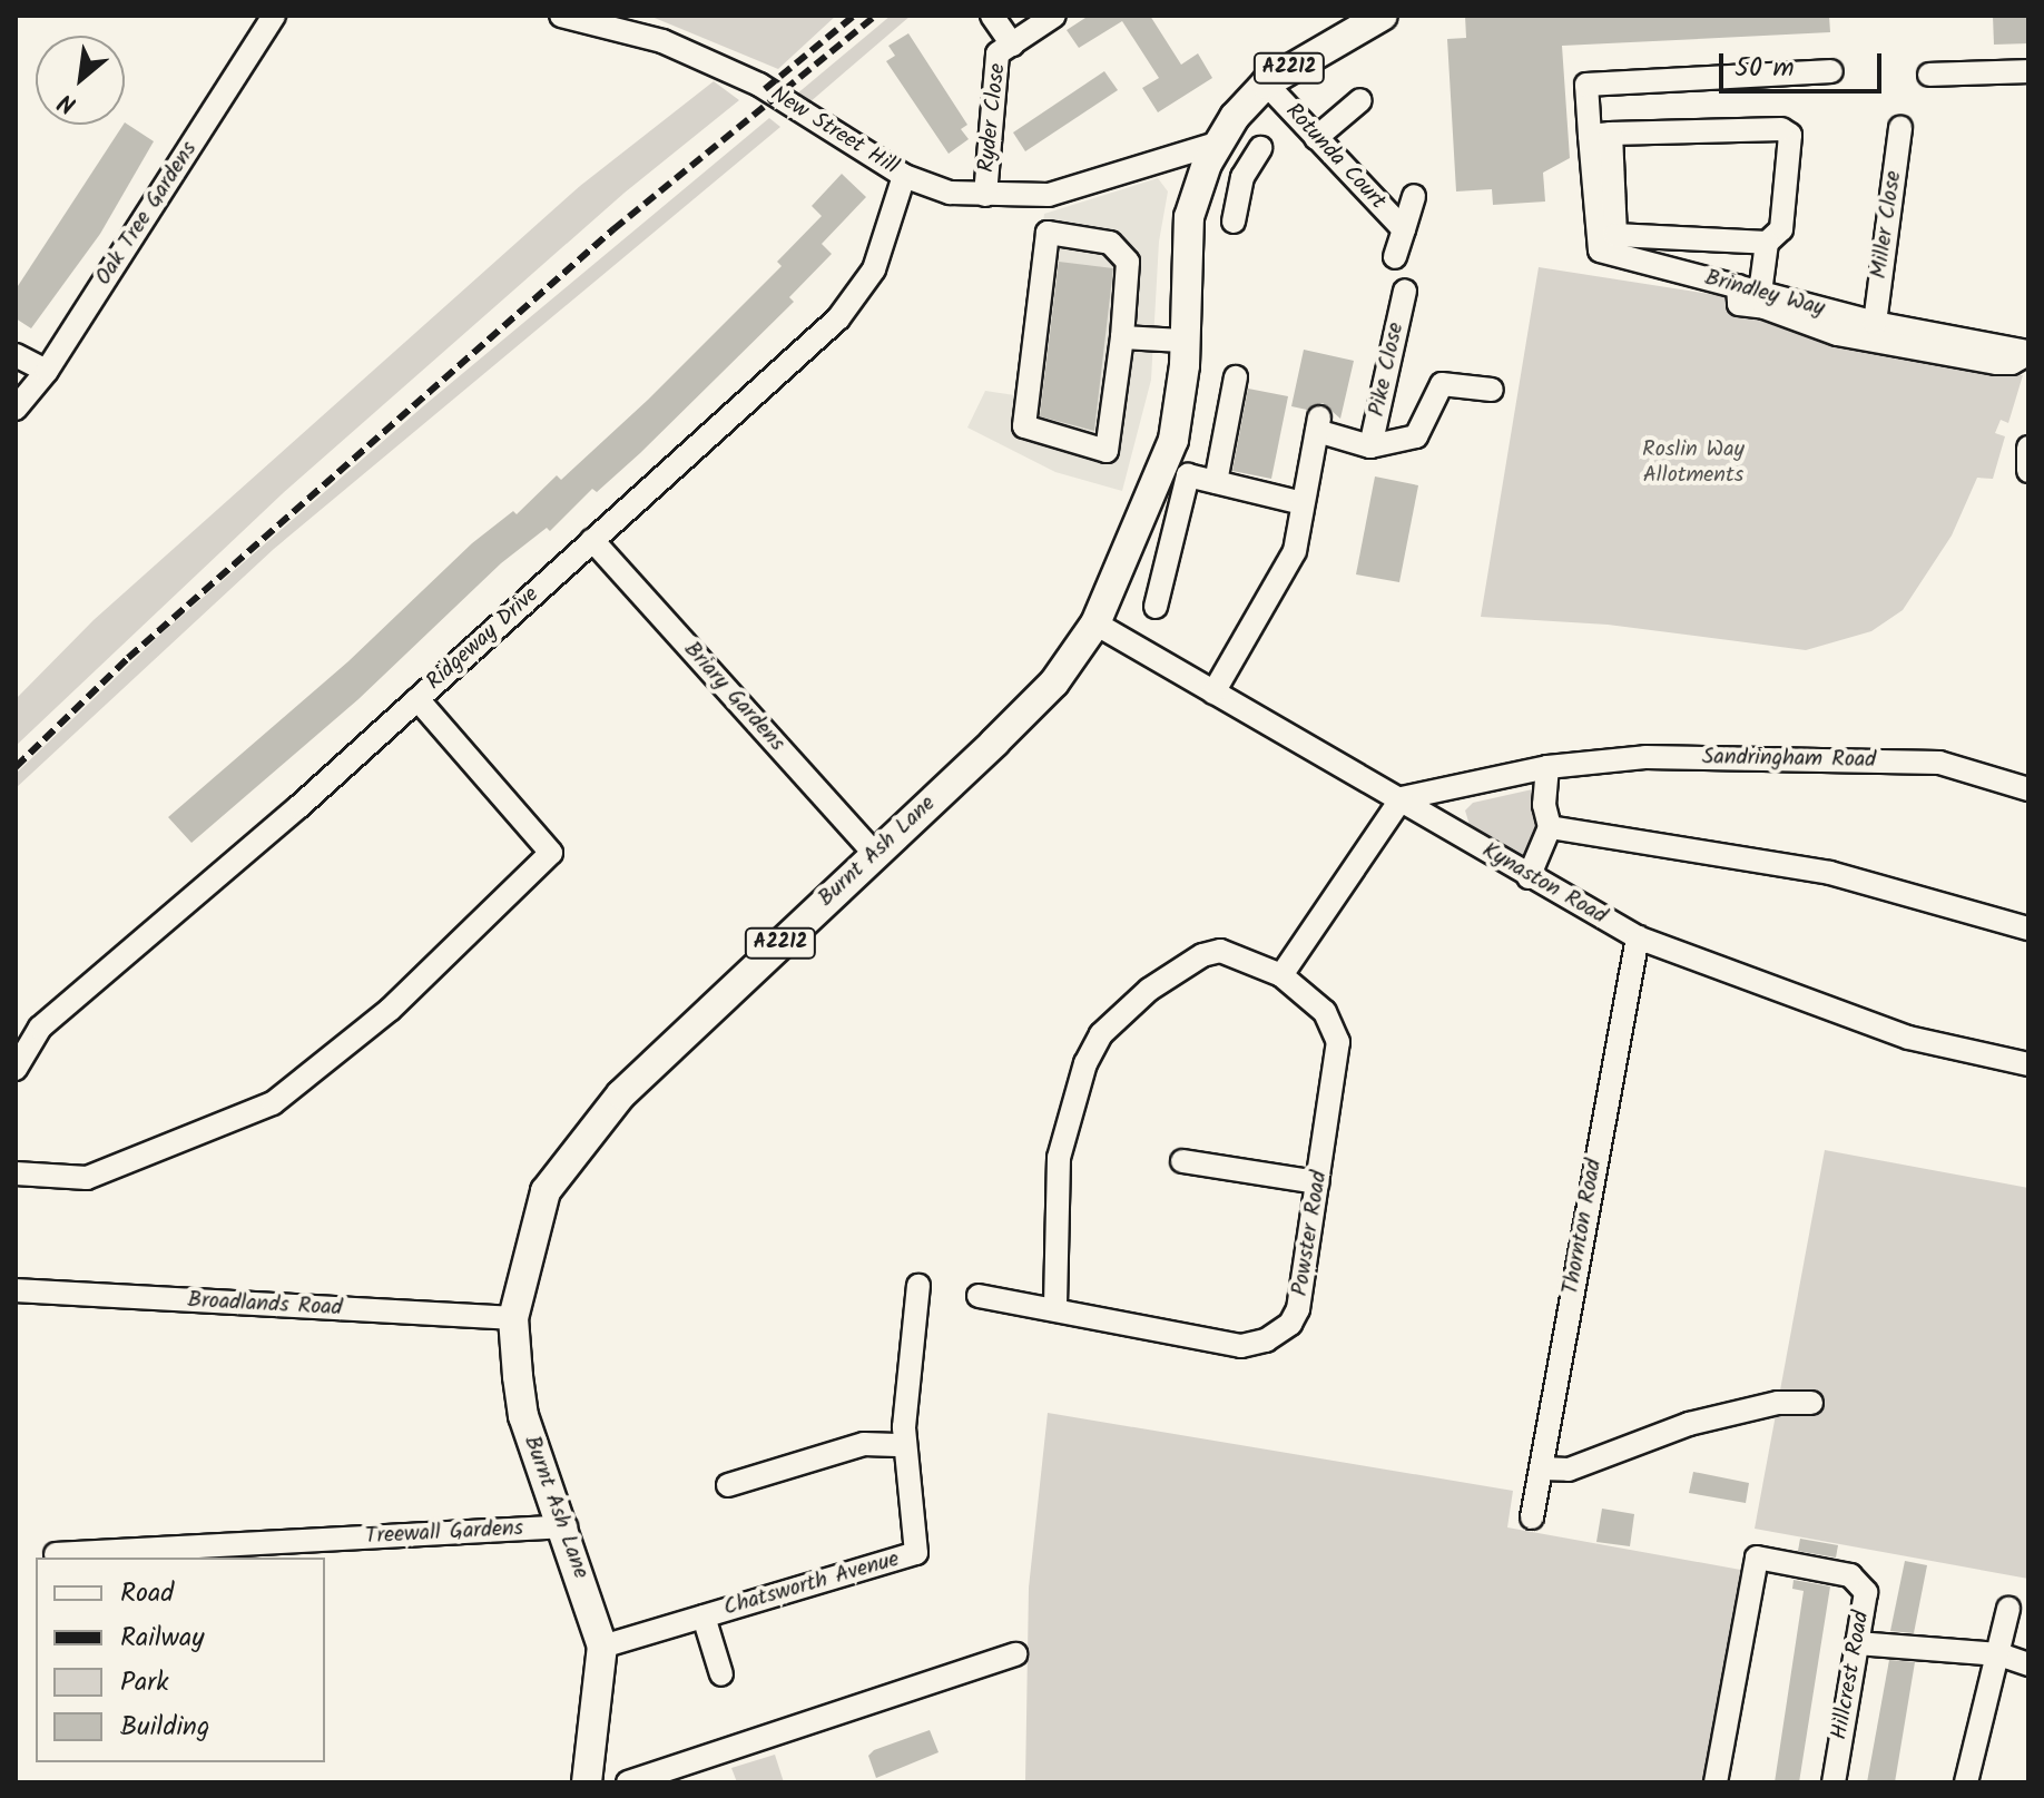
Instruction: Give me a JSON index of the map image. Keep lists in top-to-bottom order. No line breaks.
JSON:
{"streets":{"main road":["A2212","Burnt Ash Lane"],"street":["Ryder Close","New Street Hill","Rotunda Court","Oak Tree Gardens","Miller Close","Brindley Way","Pike Close","Ridgeway Drive","Briary Gardens","Sandringham Road","Kynaston Road","Thornton Road","Powster Road","Broadlands Road","Treewall Gardens","Chatsworth Avenue","Hillcrest Road"]},"crossings":[["Ryder Close","New Street Hill"],["New Street Hill","Ridgeway Drive"],["New Street Hill","Burnt Ash Lane"],["Rotunda Court","Burnt Ash Lane"],["Miller Close","Brindley Way"],["Pike Close","Kynaston Road"],["Ridgeway Drive","Briary Gardens"],["Briary Gardens","Burnt Ash Lane"],["Sandringham Road","Kynaston Road"],["Burnt Ash Lane","Kynaston Road"],["Burnt Ash Lane","Broadlands Road"],["Burnt Ash Lane","Treewall Gardens"],["Burnt Ash Lane","Chatsworth Avenue"],["Kynaston Road","Thornton Road"]],"parks":["Roslin Way Allotments"],"legend":["Road","Railway","Park","Building"],"scale_bar":"50 m","north":"bottom left"}
